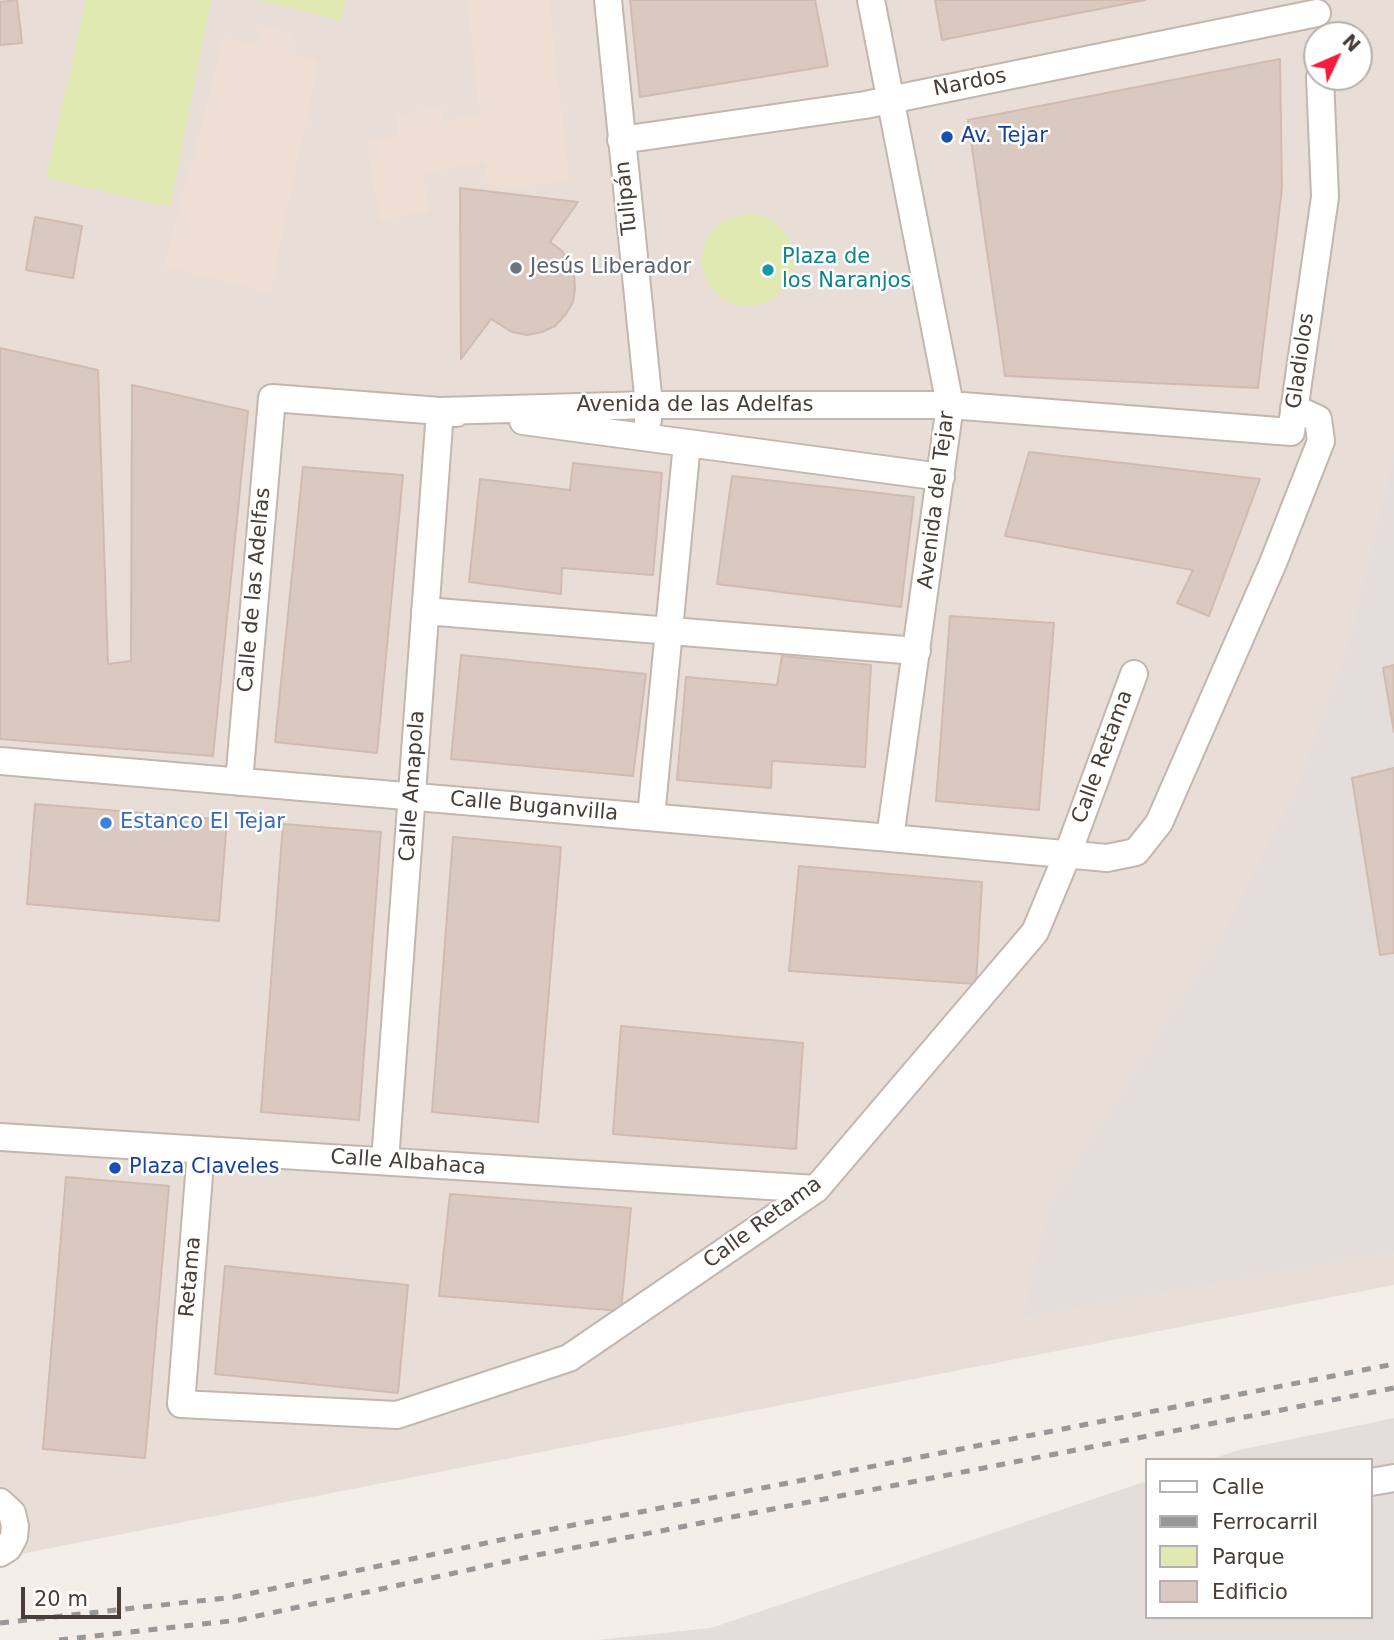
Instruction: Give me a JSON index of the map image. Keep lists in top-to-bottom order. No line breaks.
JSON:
{"streets":{"street":["Nardos","Tulipán","Gladiolos","Avenida de las Adelfas","Avenida del Tejar","Calle de las Adelfas","Calle Retama","Calle Amapola","Calle Buganvilla","Calle Albahaca","Retama"]},"crossings":[["Nardos","Tulipán"],["Nardos","Avenida del Tejar"],["Tulipán","Avenida de las Adelfas"],["Gladiolos","Avenida de las Adelfas"],["Gladiolos","Avenida del Tejar"],["Gladiolos","Calle Buganvilla"],["Avenida de las Adelfas","Avenida del Tejar"],["Avenida de las Adelfas","Calle de las Adelfas"],["Avenida de las Adelfas","Calle Amapola"],["Avenida del Tejar","Calle Buganvilla"],["Calle de las Adelfas","Calle Buganvilla"],["Calle Retama","Calle Buganvilla"],["Calle Retama","Calle Albahaca"],["Calle Retama","Retama"],["Calle Amapola","Calle Buganvilla"],["Calle Amapola","Calle Albahaca"],["Calle Albahaca","Retama"]],"places":["Av. Tejar","Jesús Liberador","Plaza de los Naranjos","Estanco El Tejar","Plaza Claveles"],"legend":["Calle","Ferrocarril","Parque","Edificio"],"scale_bar":"20 m","north":"top right"}
